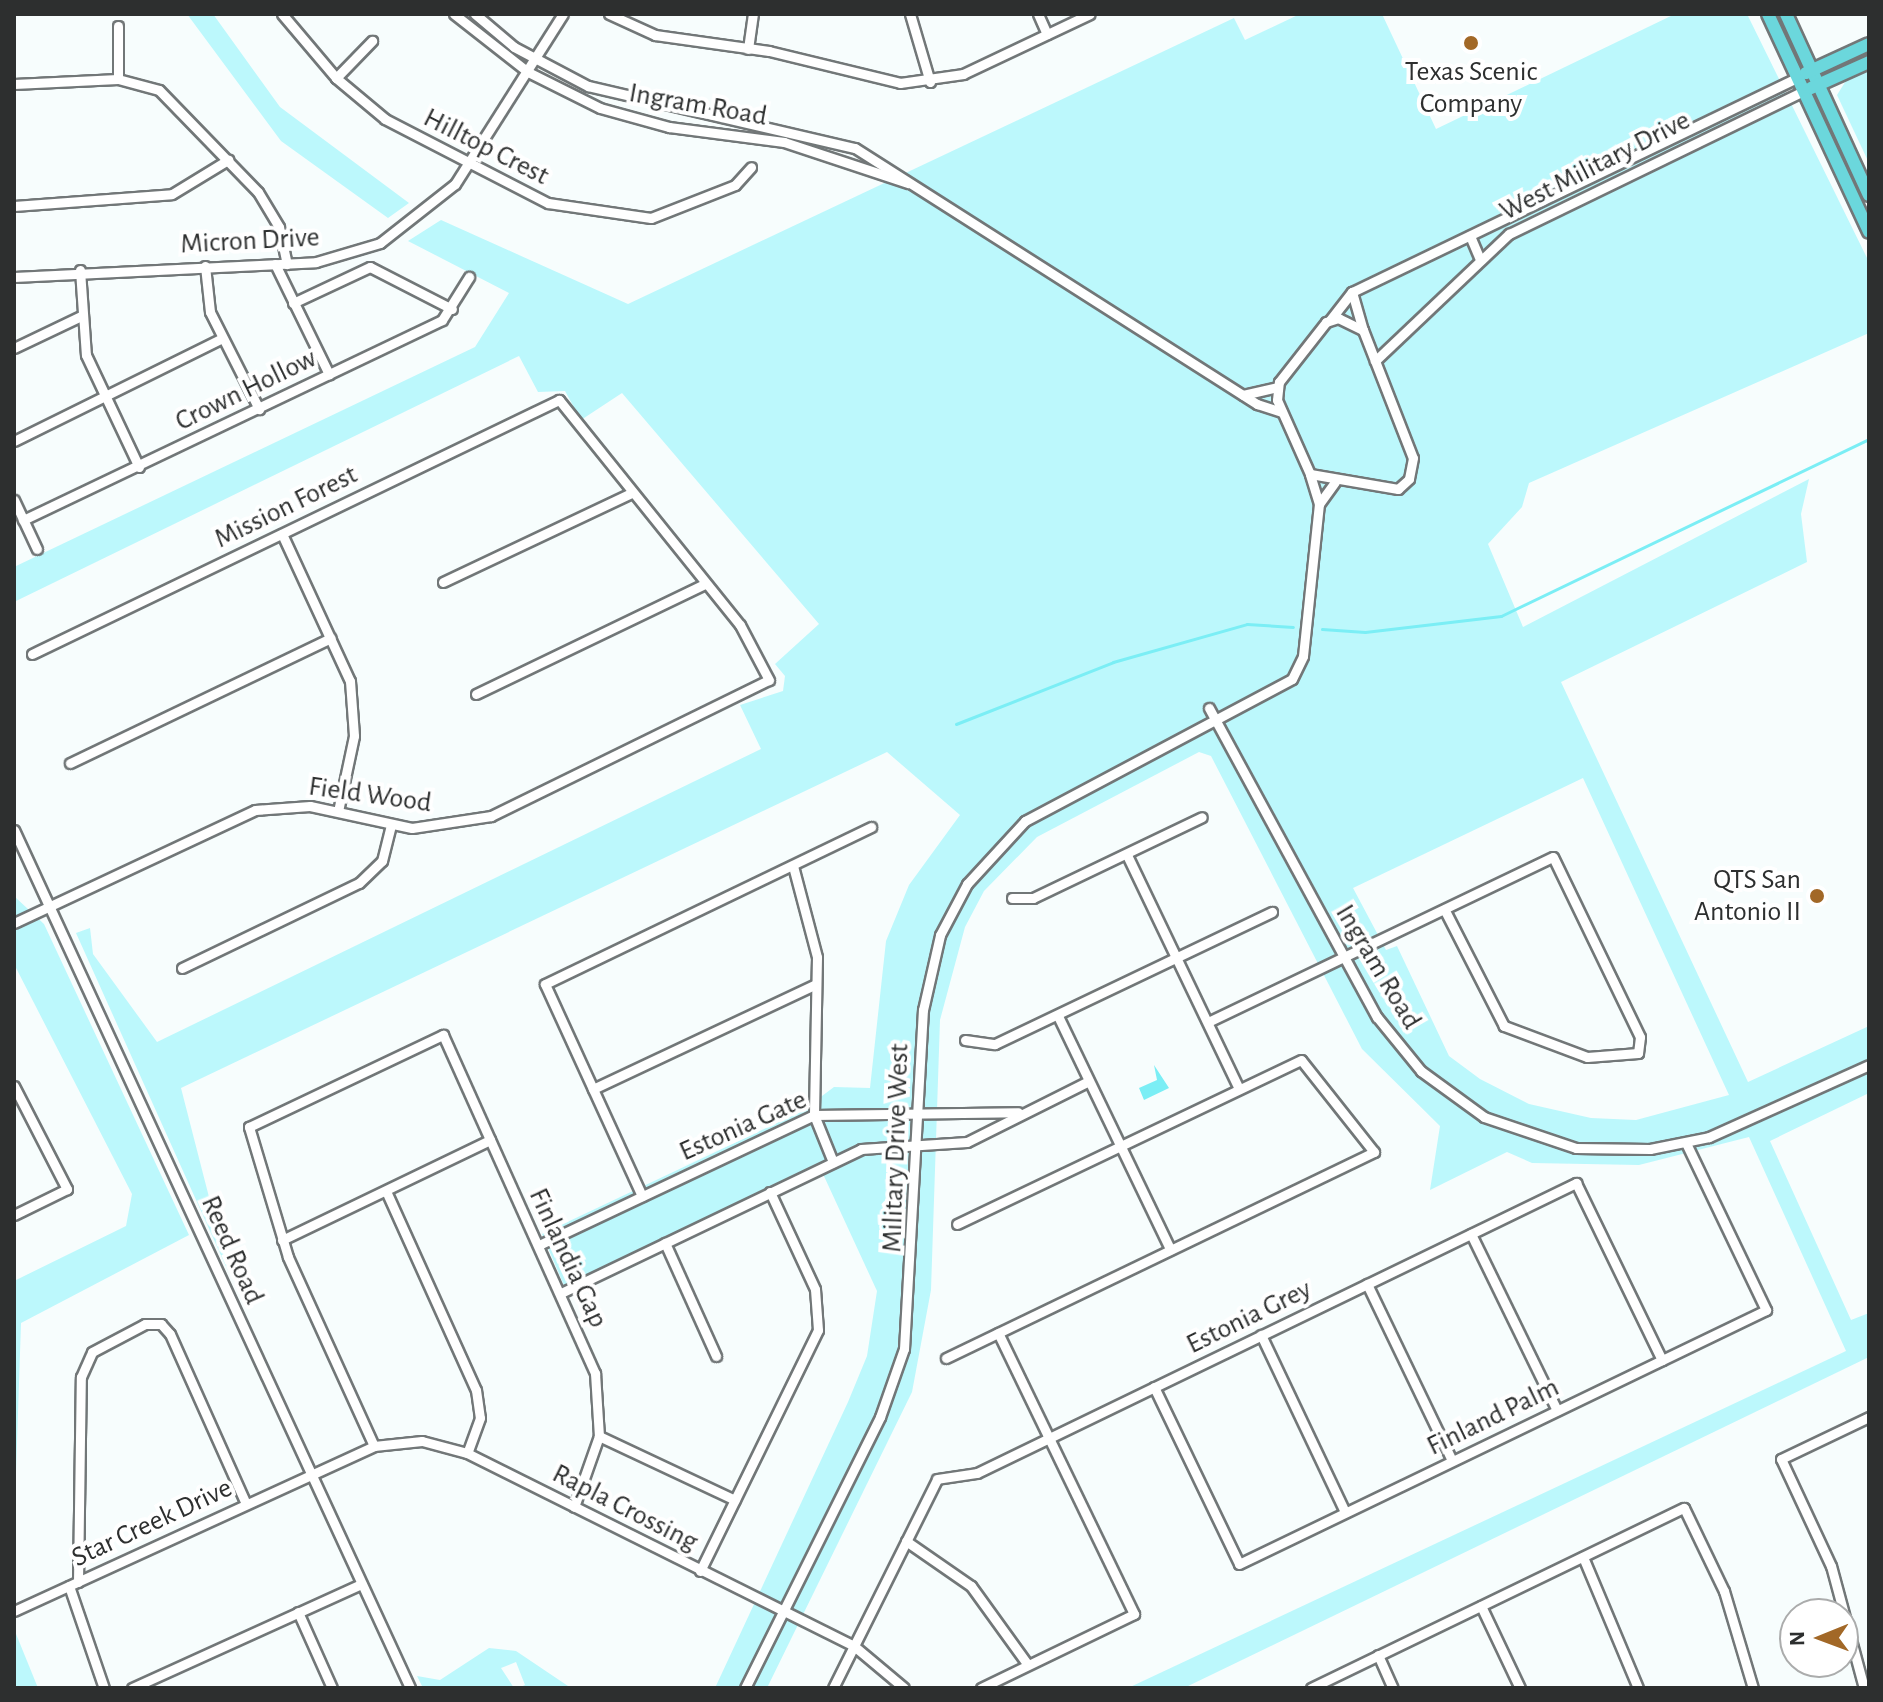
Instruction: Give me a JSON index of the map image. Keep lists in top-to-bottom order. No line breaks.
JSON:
{"streets":{"main road":["West Military Drive"],"street":["Ingram Road","Hilltop Crest","Micron Drive","Crown Hollow","Mission Forest","Field Wood","Estonia Gate","Military Drive West","Reed Road","Finlandia Gap","Estonia Grey","Finland Palm","Rapla Crossing","Star Creek Drive"]},"crossings":[["Ingram Road","Micron Drive"],["Ingram Road","Military Drive West"],["Ingram Road","Finland Palm"],["Hilltop Crest","Micron Drive"],["Field Wood","Reed Road"],["Estonia Gate","Military Drive West"],["Estonia Gate","Finlandia Gap"],["Military Drive West","Rapla Crossing"],["Reed Road","Rapla Crossing"],["Reed Road","Star Creek Drive"],["Finlandia Gap","Rapla Crossing"],["Estonia Grey","Finland Palm"],["Rapla Crossing","Star Creek Drive"]],"places":["Texas Scenic Company","QTS San Antonio II"],"north":"left"}
